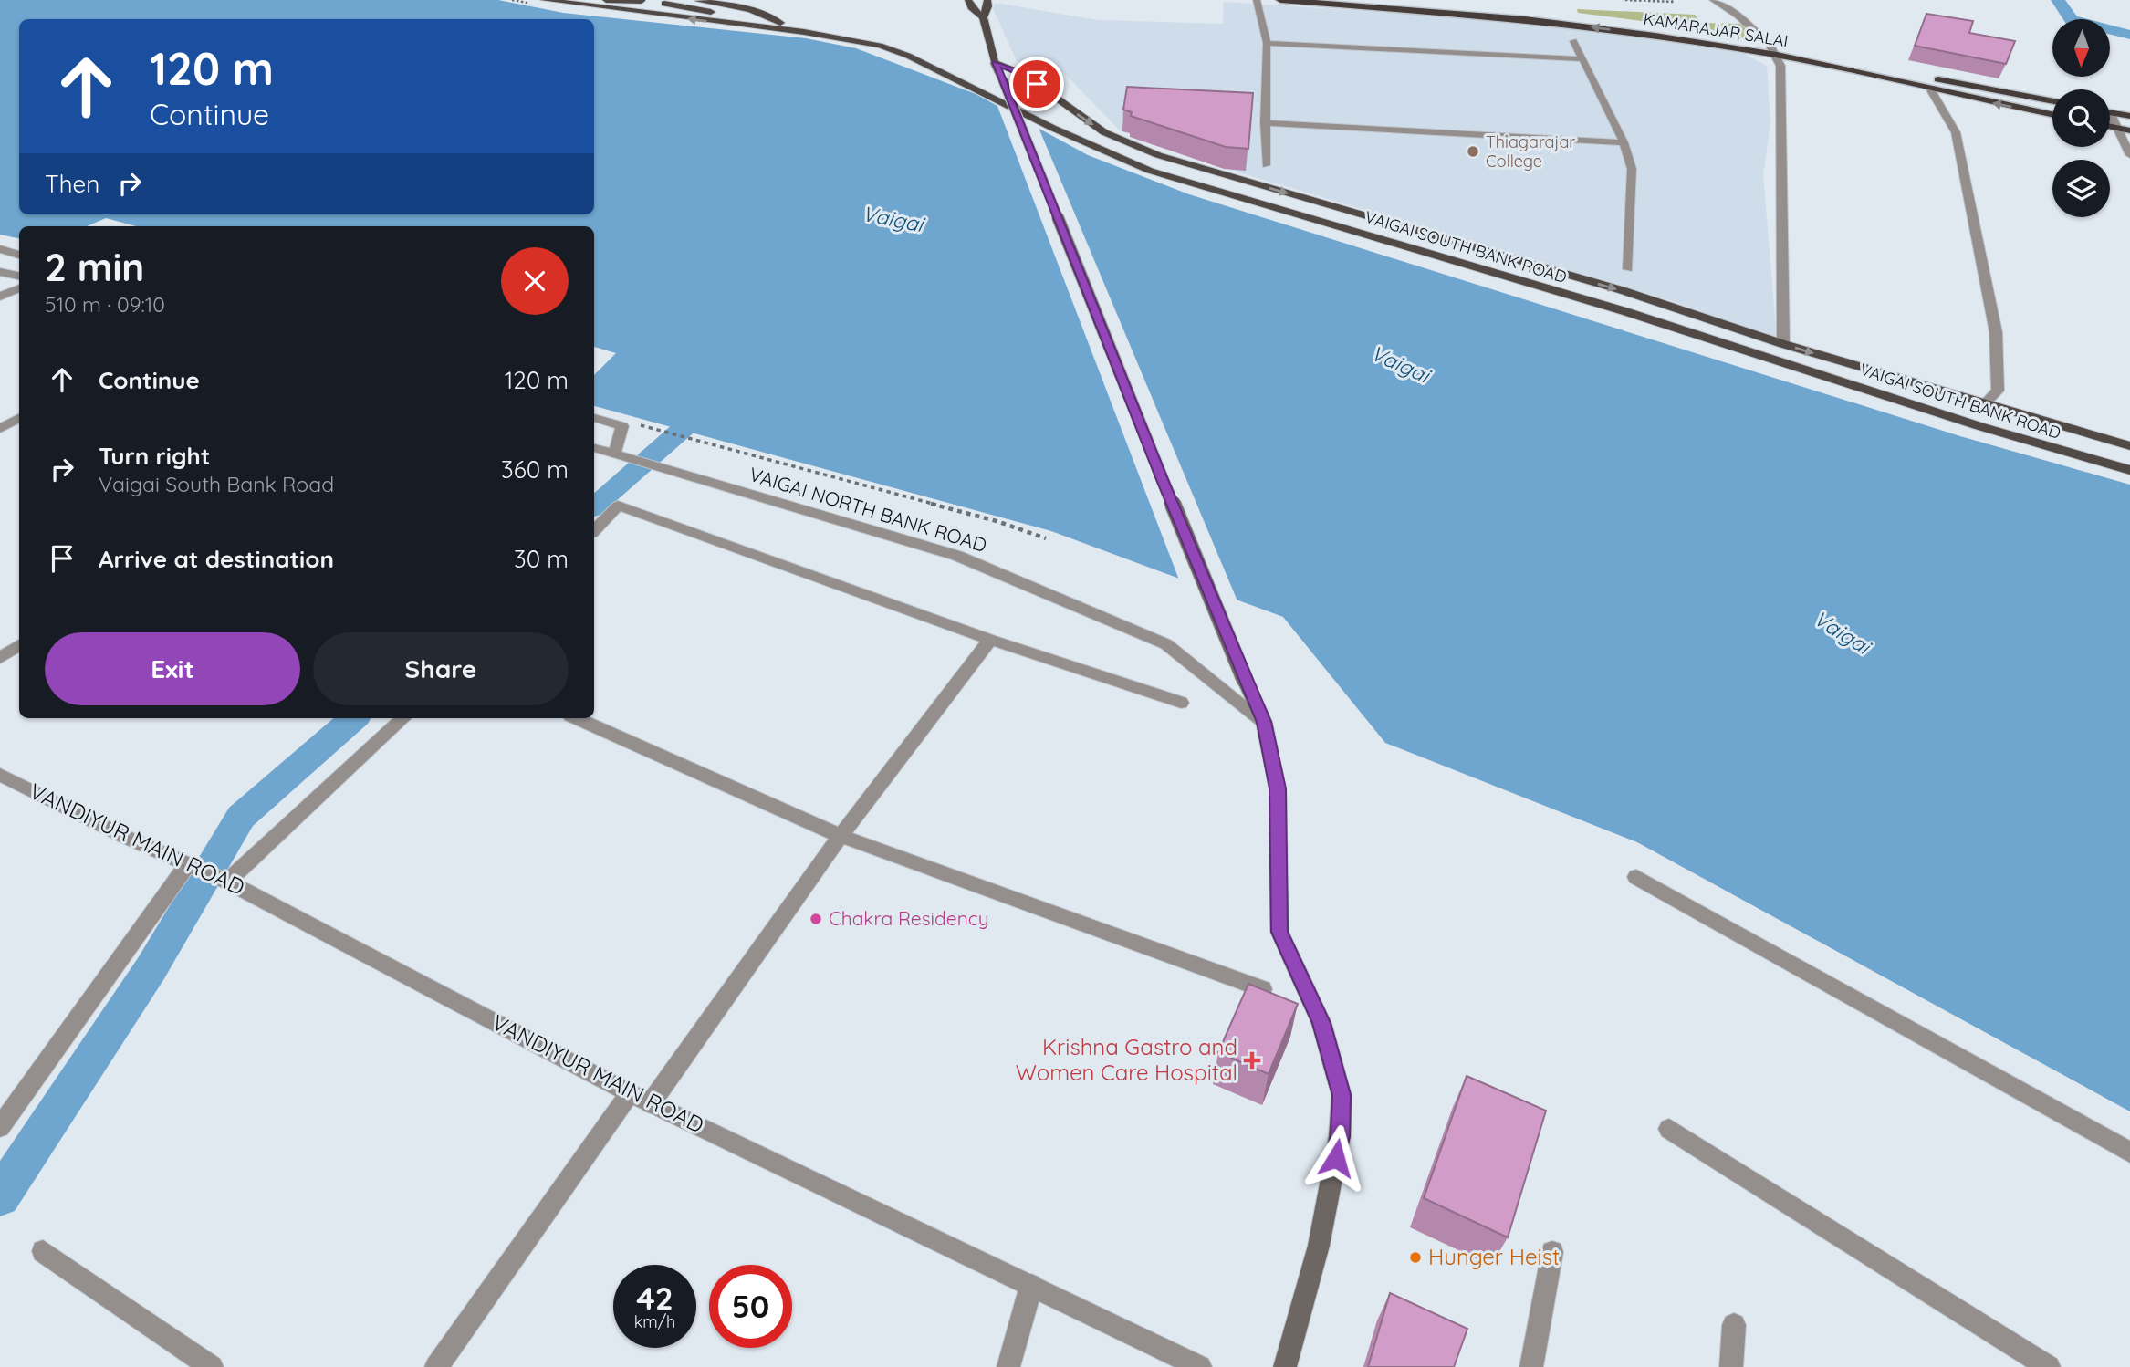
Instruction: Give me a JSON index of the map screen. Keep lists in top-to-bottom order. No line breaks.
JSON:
{"streets":{"highway":["KAMARAJAR SALAI"],"main road":["VAIGAI SOUTH BANK ROAD"],"street":["VAIGAI NORTH BANK ROAD","VANDIYUR MAIN ROAD"]},"water":["Vaigai"],"places":{"other":["Thiagarajar College","Chakra Residency","Hunger Heist"],"health":["Krishna Gastro and Women Care Hospital"]},"north":"bottom","page":{"turn":["120 m","Continue"],"then":"Then","heading":["2 min","510 m · 09:10"],"list":[{"name":"Continue","value":"120 m"},{"name":"Turn right","note":"Vaigai South Bank Road","value":"360 m"},{"name":"Arrive at destination","value":"30 m"}],"buttons":["Exit","Share"],"speed":"42 km/h","limit":"50"}}
